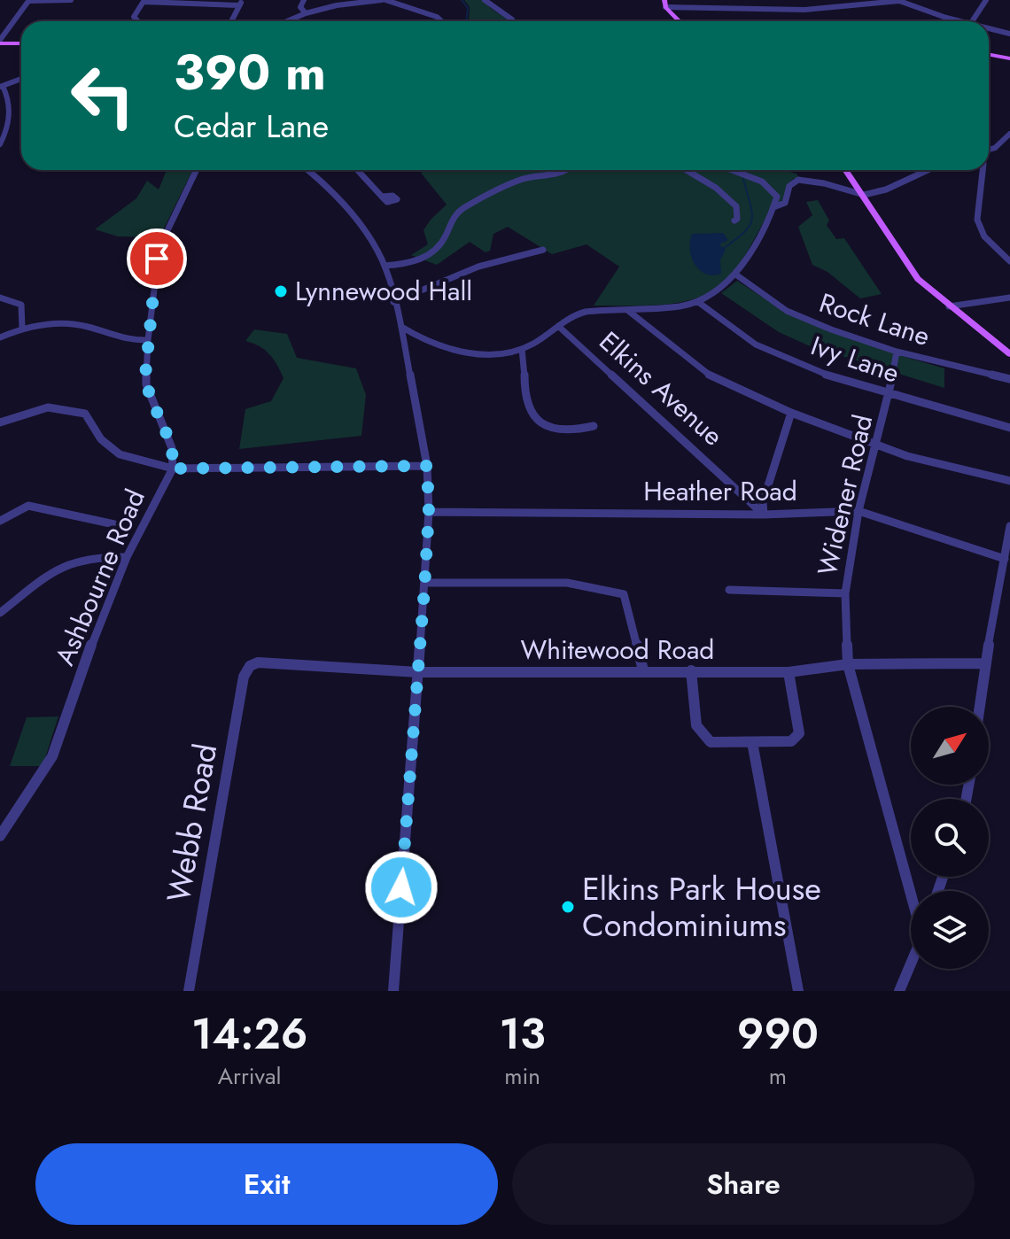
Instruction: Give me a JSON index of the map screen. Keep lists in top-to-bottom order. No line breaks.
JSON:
{"streets":{"street":["Rock Lane","Ivy Lane","Elkins Avenue","Heather Road","Widener Road","Ashbourne Road","Whitewood Road","Webb Road"]},"crossings":[["Rock Lane","Widener Road"],["Ivy Lane","Widener Road"],["Elkins Avenue","Heather Road"],["Heather Road","Widener Road"],["Widener Road","Whitewood Road"],["Whitewood Road","Webb Road"]],"places":["Lynnewood Hall","Elkins Park House Condominiums"],"north":"top right","page":{"turn":["390 m","Cedar Lane"],"eta":["14:26","Arrival","13","min","990","m"],"buttons":["Exit","Share"]}}
